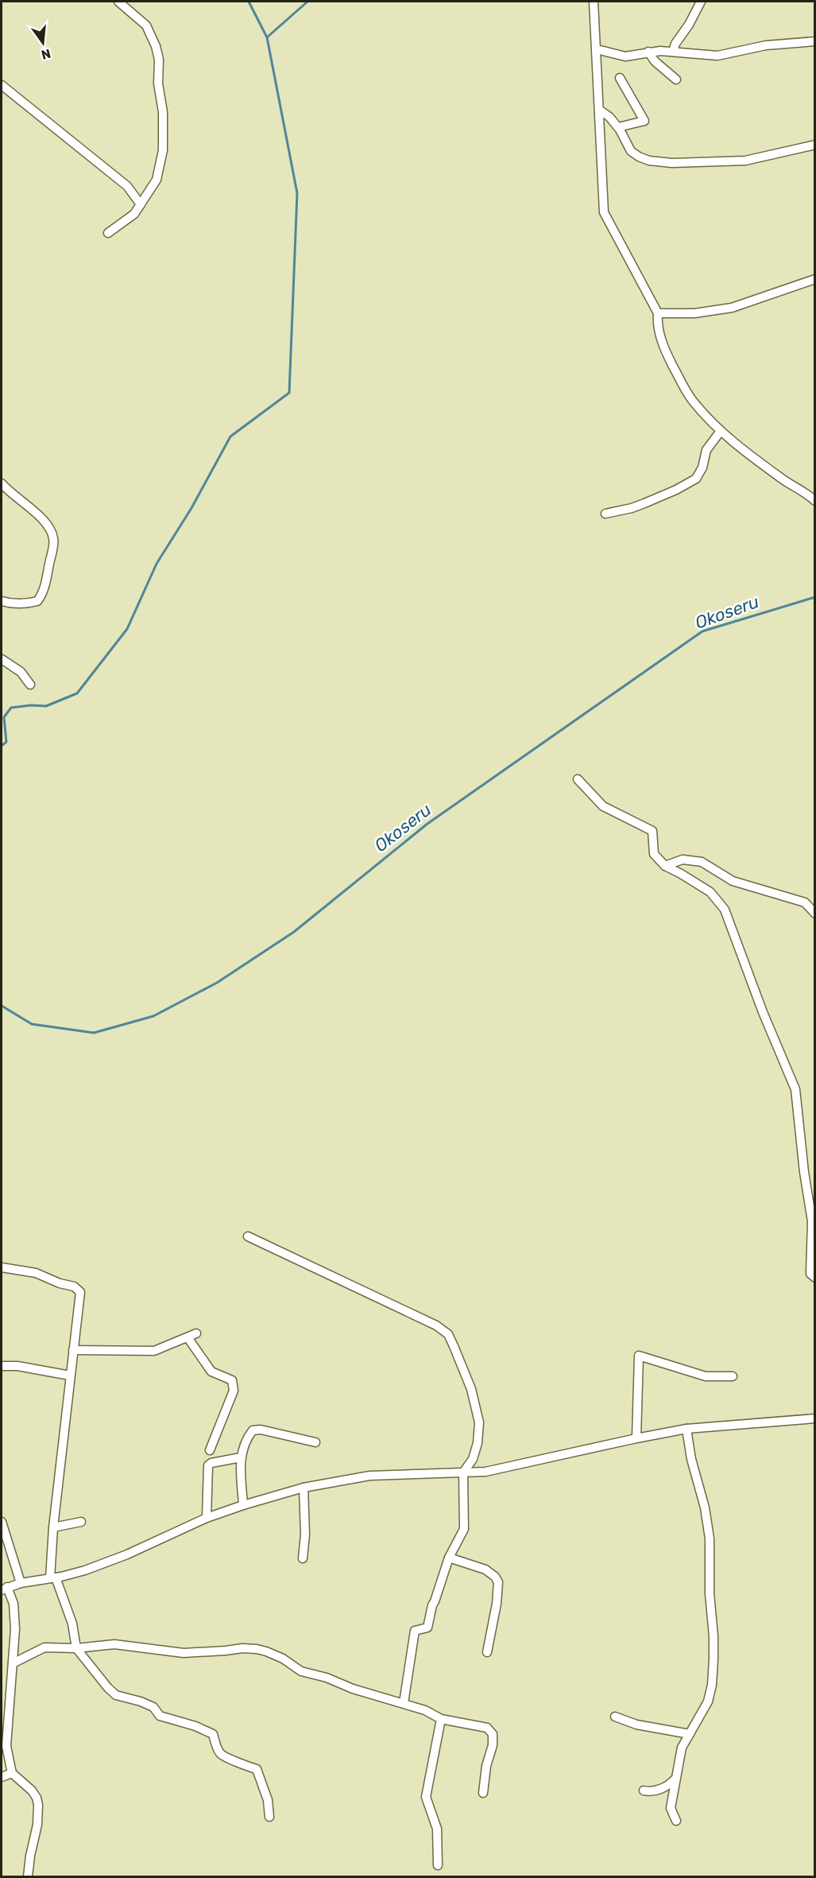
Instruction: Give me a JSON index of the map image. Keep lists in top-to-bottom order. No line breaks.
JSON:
{"water":["Okoseru"],"north":"bottom"}
